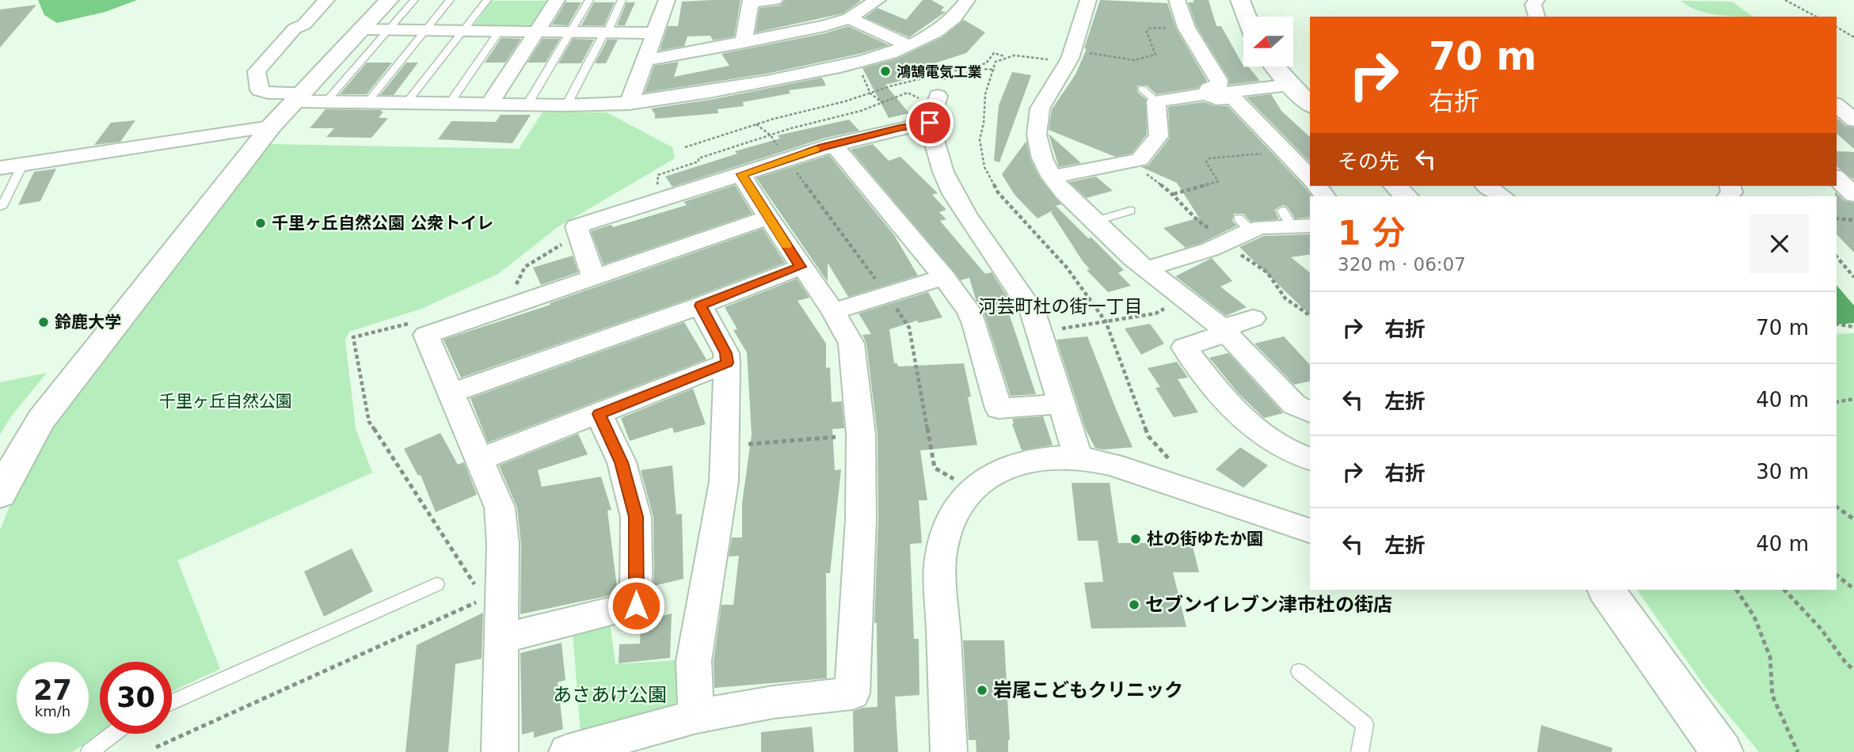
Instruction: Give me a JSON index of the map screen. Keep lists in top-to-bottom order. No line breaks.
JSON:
{"districts":["河芸町杜の街一丁目"],"parks":["千里ヶ丘自然公園","あさあけ公園"],"places":["鴻鵠電気工業","千里ヶ丘自然公園 公衆トイレ","鈴鹿大学","杜の街ゆたか園","セブンイレブン津市杜の街店","岩尾こどもクリニック"],"north":"left","page":{"turn":["70 m","右折"],"then":"その先","heading":["1 分","320 m · 06:07"],"list":[{"name":"右折","value":"70 m"},{"name":"左折","value":"40 m"},{"name":"右折","value":"30 m"},{"name":"左折","value":"40 m"}],"speed":"27 km/h","limit":"30"}}
